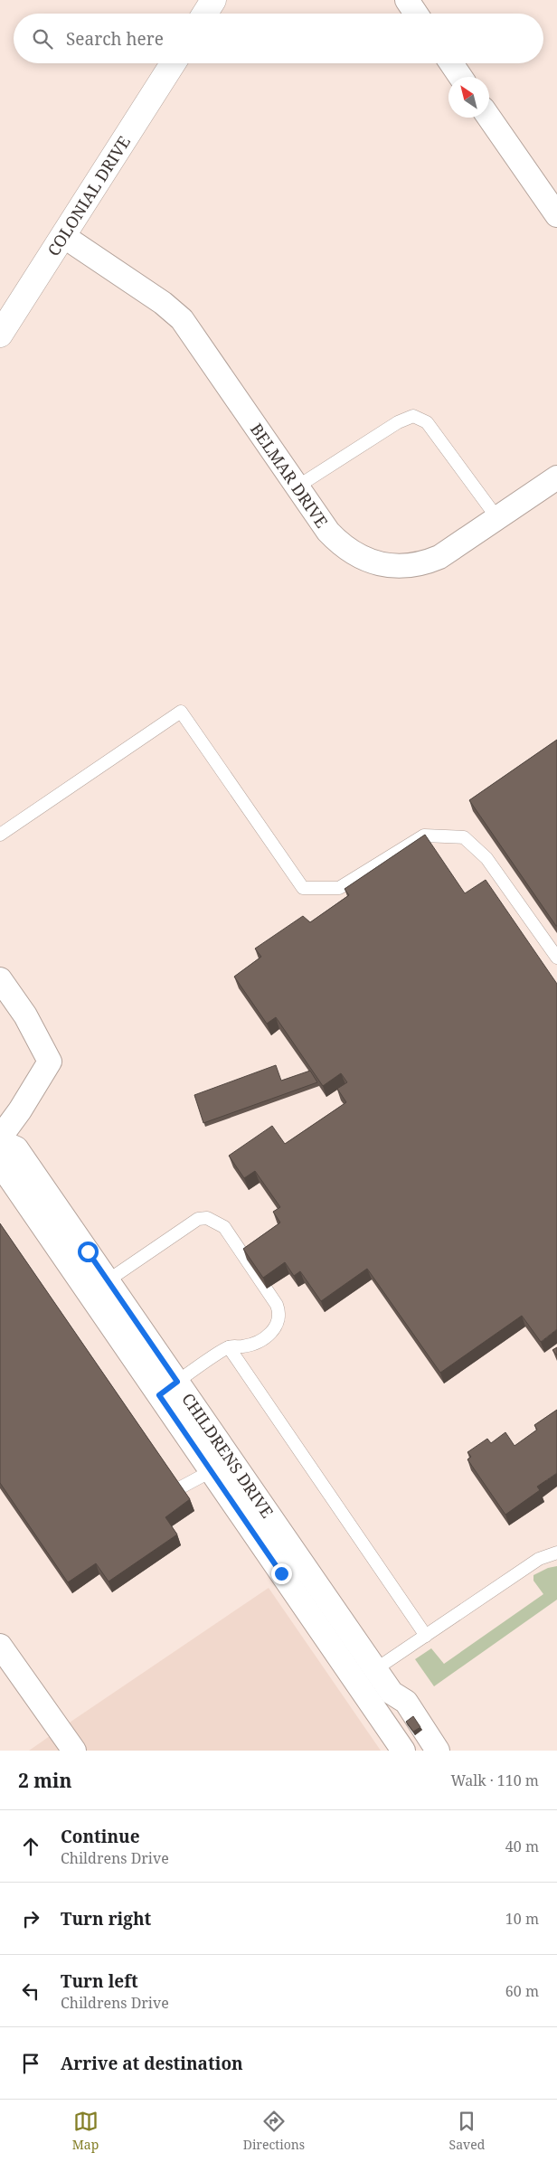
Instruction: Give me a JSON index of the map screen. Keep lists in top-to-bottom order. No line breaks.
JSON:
{"streets":{"street":["COLONIAL DRIVE","BELMAR DRIVE","CHILDRENS DRIVE"]},"crossings":[["COLONIAL DRIVE","BELMAR DRIVE"]],"north":"top left","page":{"search":"Search here","heading":["2 min","Walk · 110 m"],"list":[["Continue","Childrens Drive","40 m"],["Turn right","10 m"],["Turn left","Childrens Drive","60 m"],"Arrive at destination"],"nav":["Map","Directions","Saved"]}}
